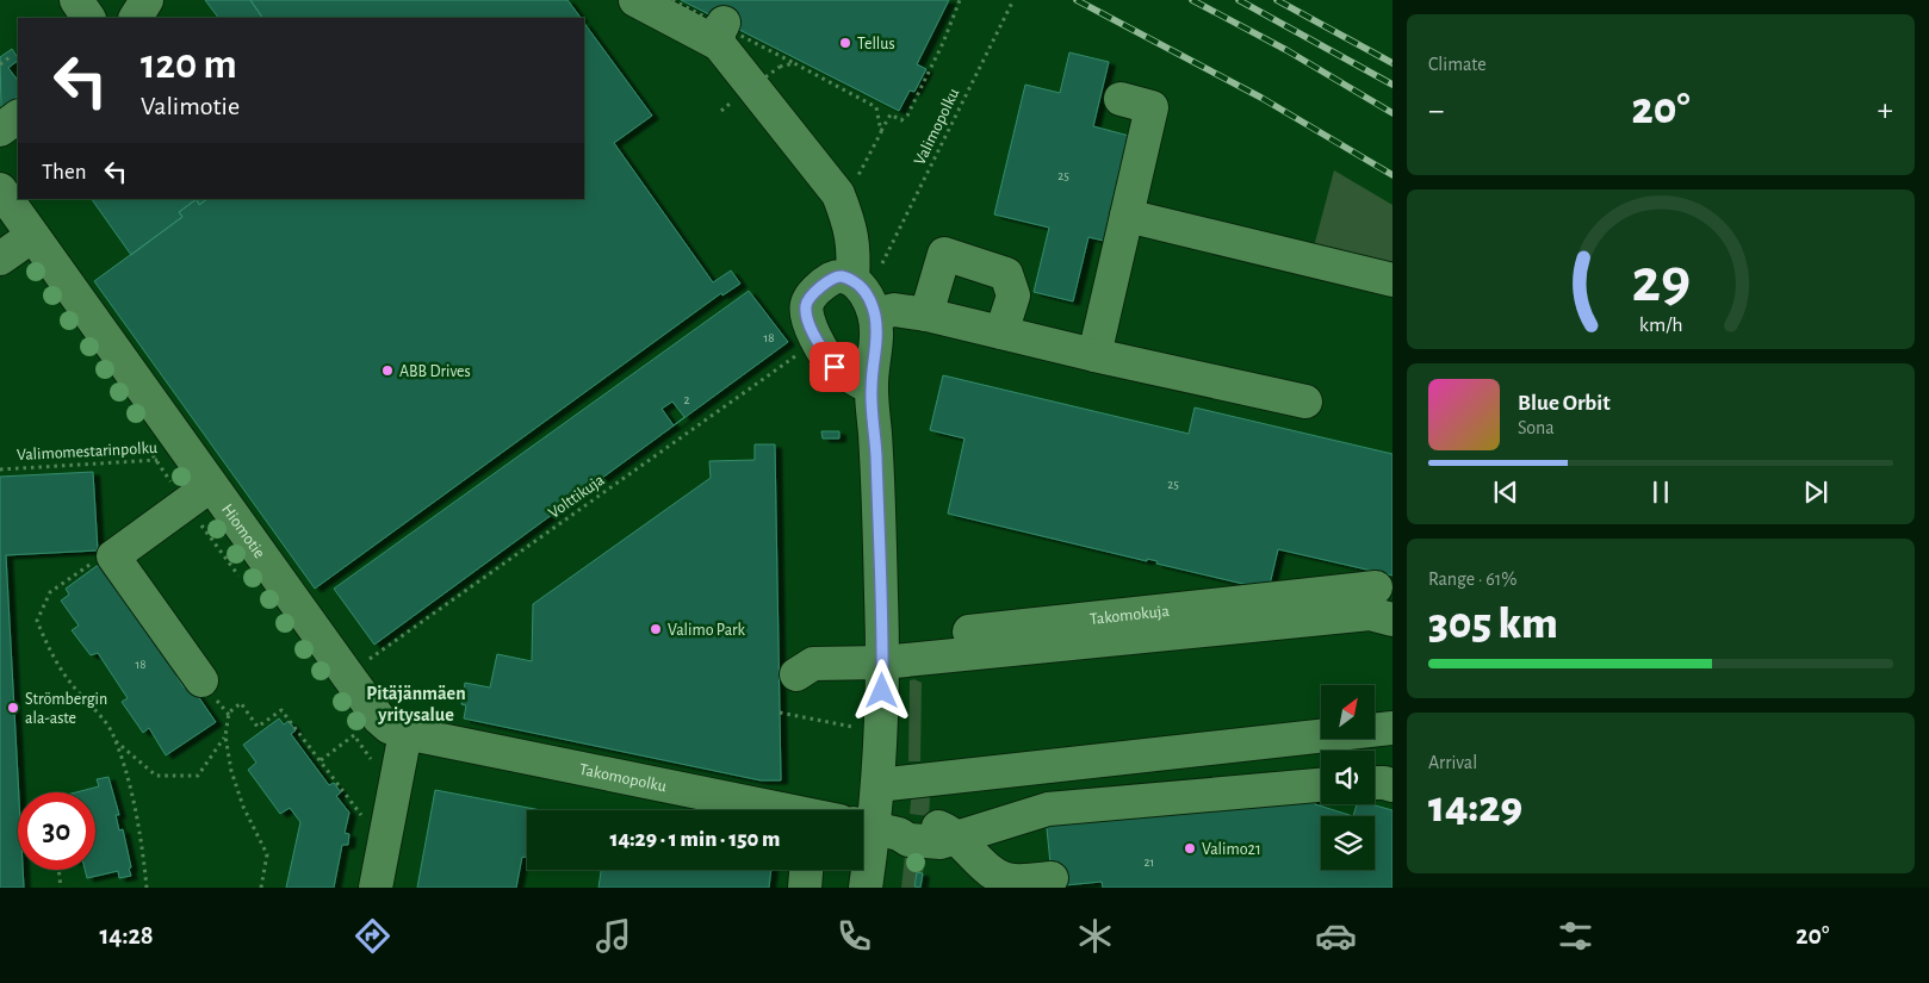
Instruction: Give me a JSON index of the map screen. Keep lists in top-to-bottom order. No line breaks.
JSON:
{"streets":{"street":["Hiomotie","Takomokuja","Takomopolku"],"path":["Valimopolku","Valimomestarinpolku","Volttikuja"]},"crossings":[["Hiomotie","Takomopolku"]],"districts":["Pitäjänmäen yritysalue"],"places":["Tellus","ABB Drives","Valimo Park","Strömbergin ala-aste","Valimo21"],"house_numbers":["25","18","2","25","18","21"],"north":"top right","page":{"tile":["Climate",["Range · 61%","305 km"],["Arrival","14:29"]],"turn":["120 m","Valimotie"],"heat":["−","20°","+"],"then":"Then","song":["Blue Orbit","Sona"],"limit":"30","trip":"14:29 · 1 min · 150 m","tabs":["14:28","20°"],"gauge":["29","km/h"]}}
